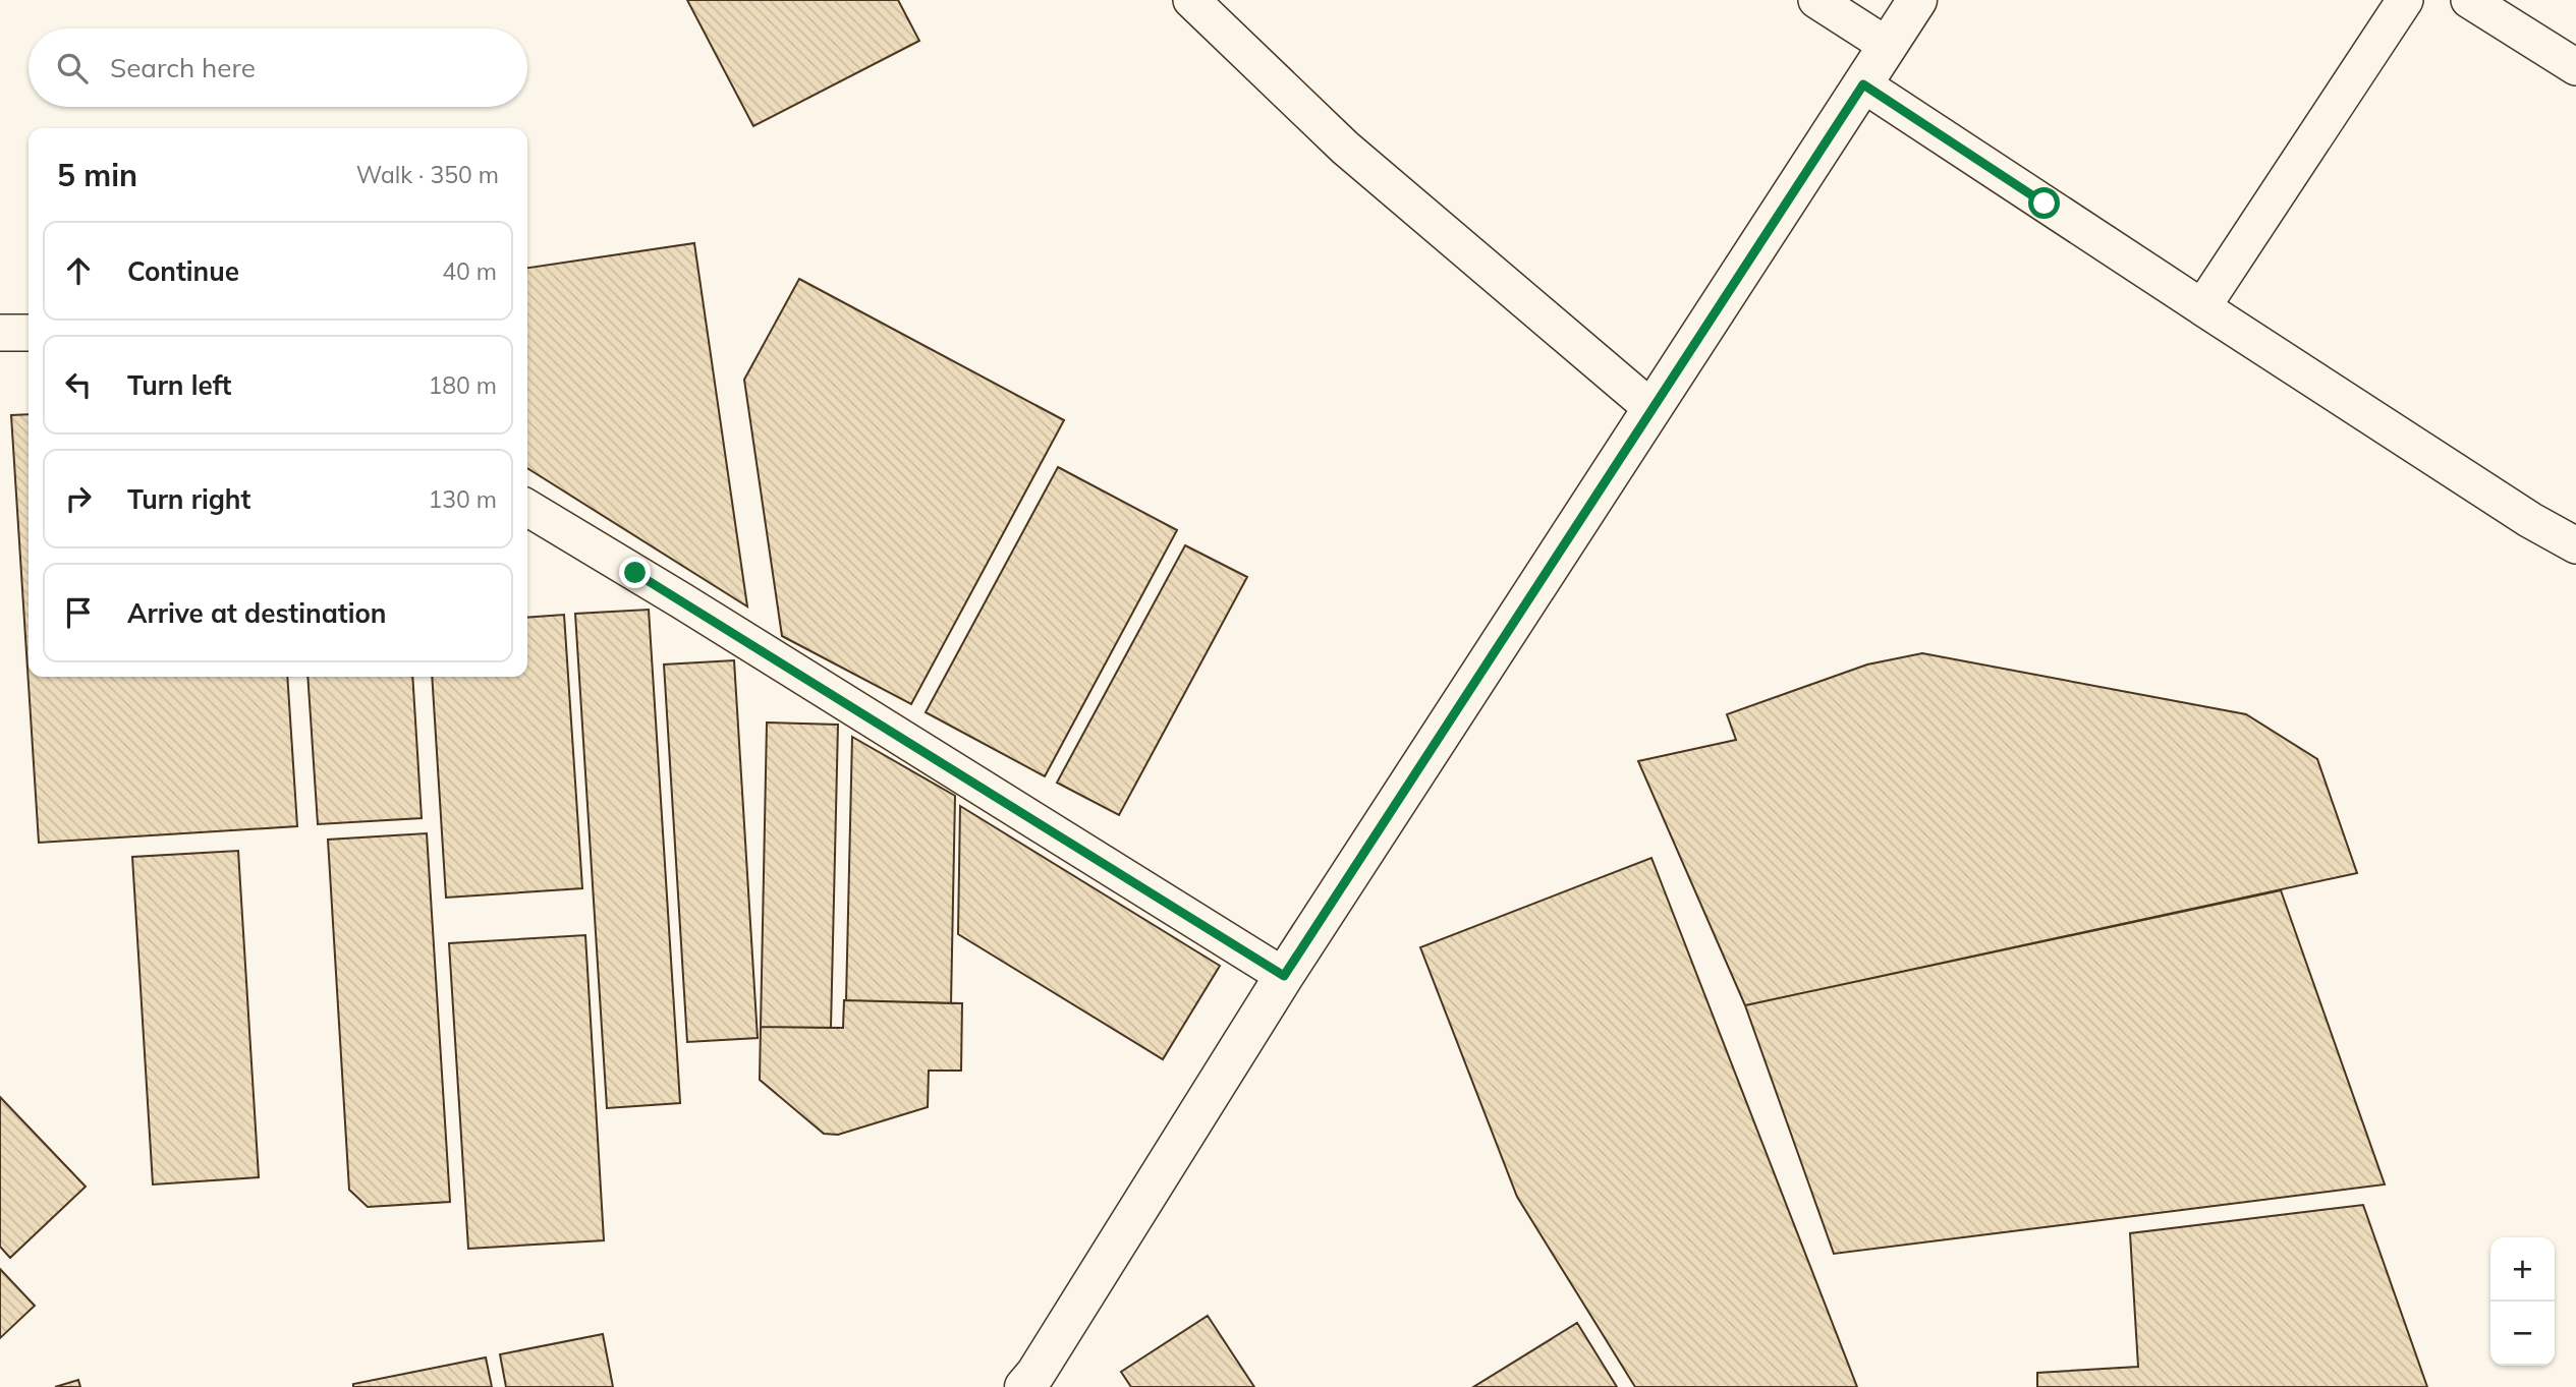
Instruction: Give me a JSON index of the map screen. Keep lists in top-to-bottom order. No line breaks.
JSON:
{"page":{"search":"Search here","heading":["5 min","Walk · 350 m"],"list":[["Continue","40 m"],["Turn left","180 m"],["Turn right","130 m"],"Arrive at destination"],"map_buttons":["+","−"]}}
